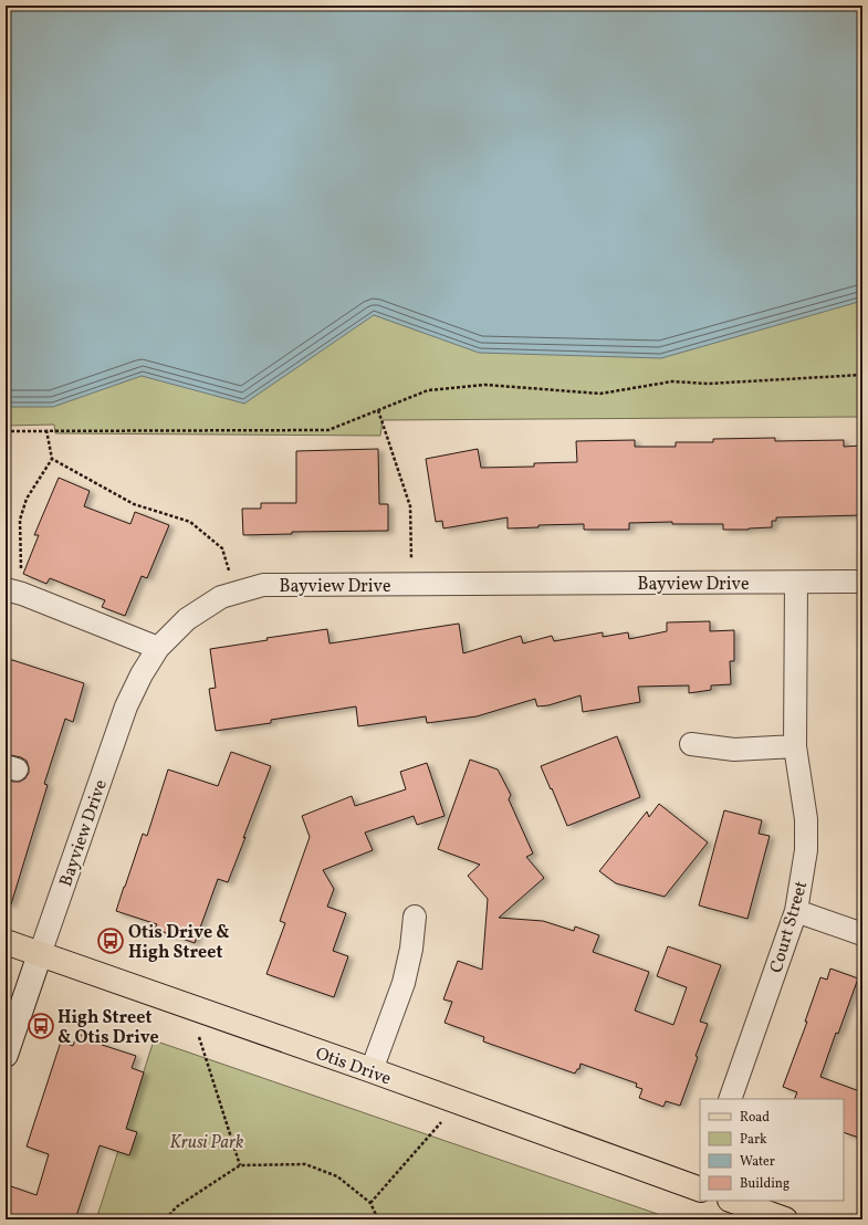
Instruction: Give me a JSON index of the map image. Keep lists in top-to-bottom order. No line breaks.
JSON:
{"streets":{"main road":["Otis Drive"],"street":["Bayview Drive","Court Street"]},"crossings":[["Bayview Drive","Court Street"],["Bayview Drive","Otis Drive"]],"parks":["Krusi Park"],"places":{"bus stop":["Otis Drive & High Street","High Street & Otis Drive"]},"legend":["Road","Park","Water","Building"]}
